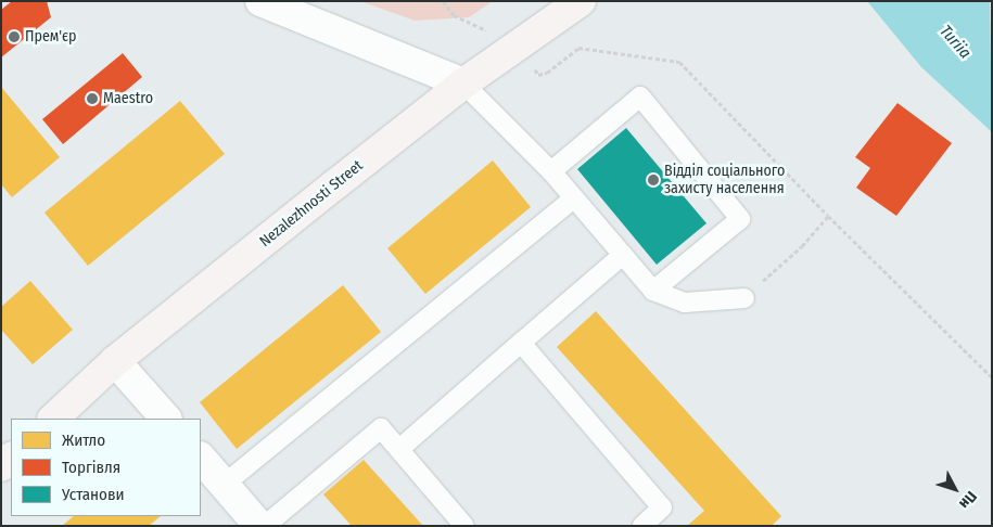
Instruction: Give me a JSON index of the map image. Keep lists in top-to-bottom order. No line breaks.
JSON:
{"streets":{"main road":["Nezalezhnosti Street"]},"water":["Turiia"],"places":["Прем'єр","Maestro","Відділ соціального захисту населення"],"legend":["Житло","Торгівля","Установи"],"north":"bottom right"}
